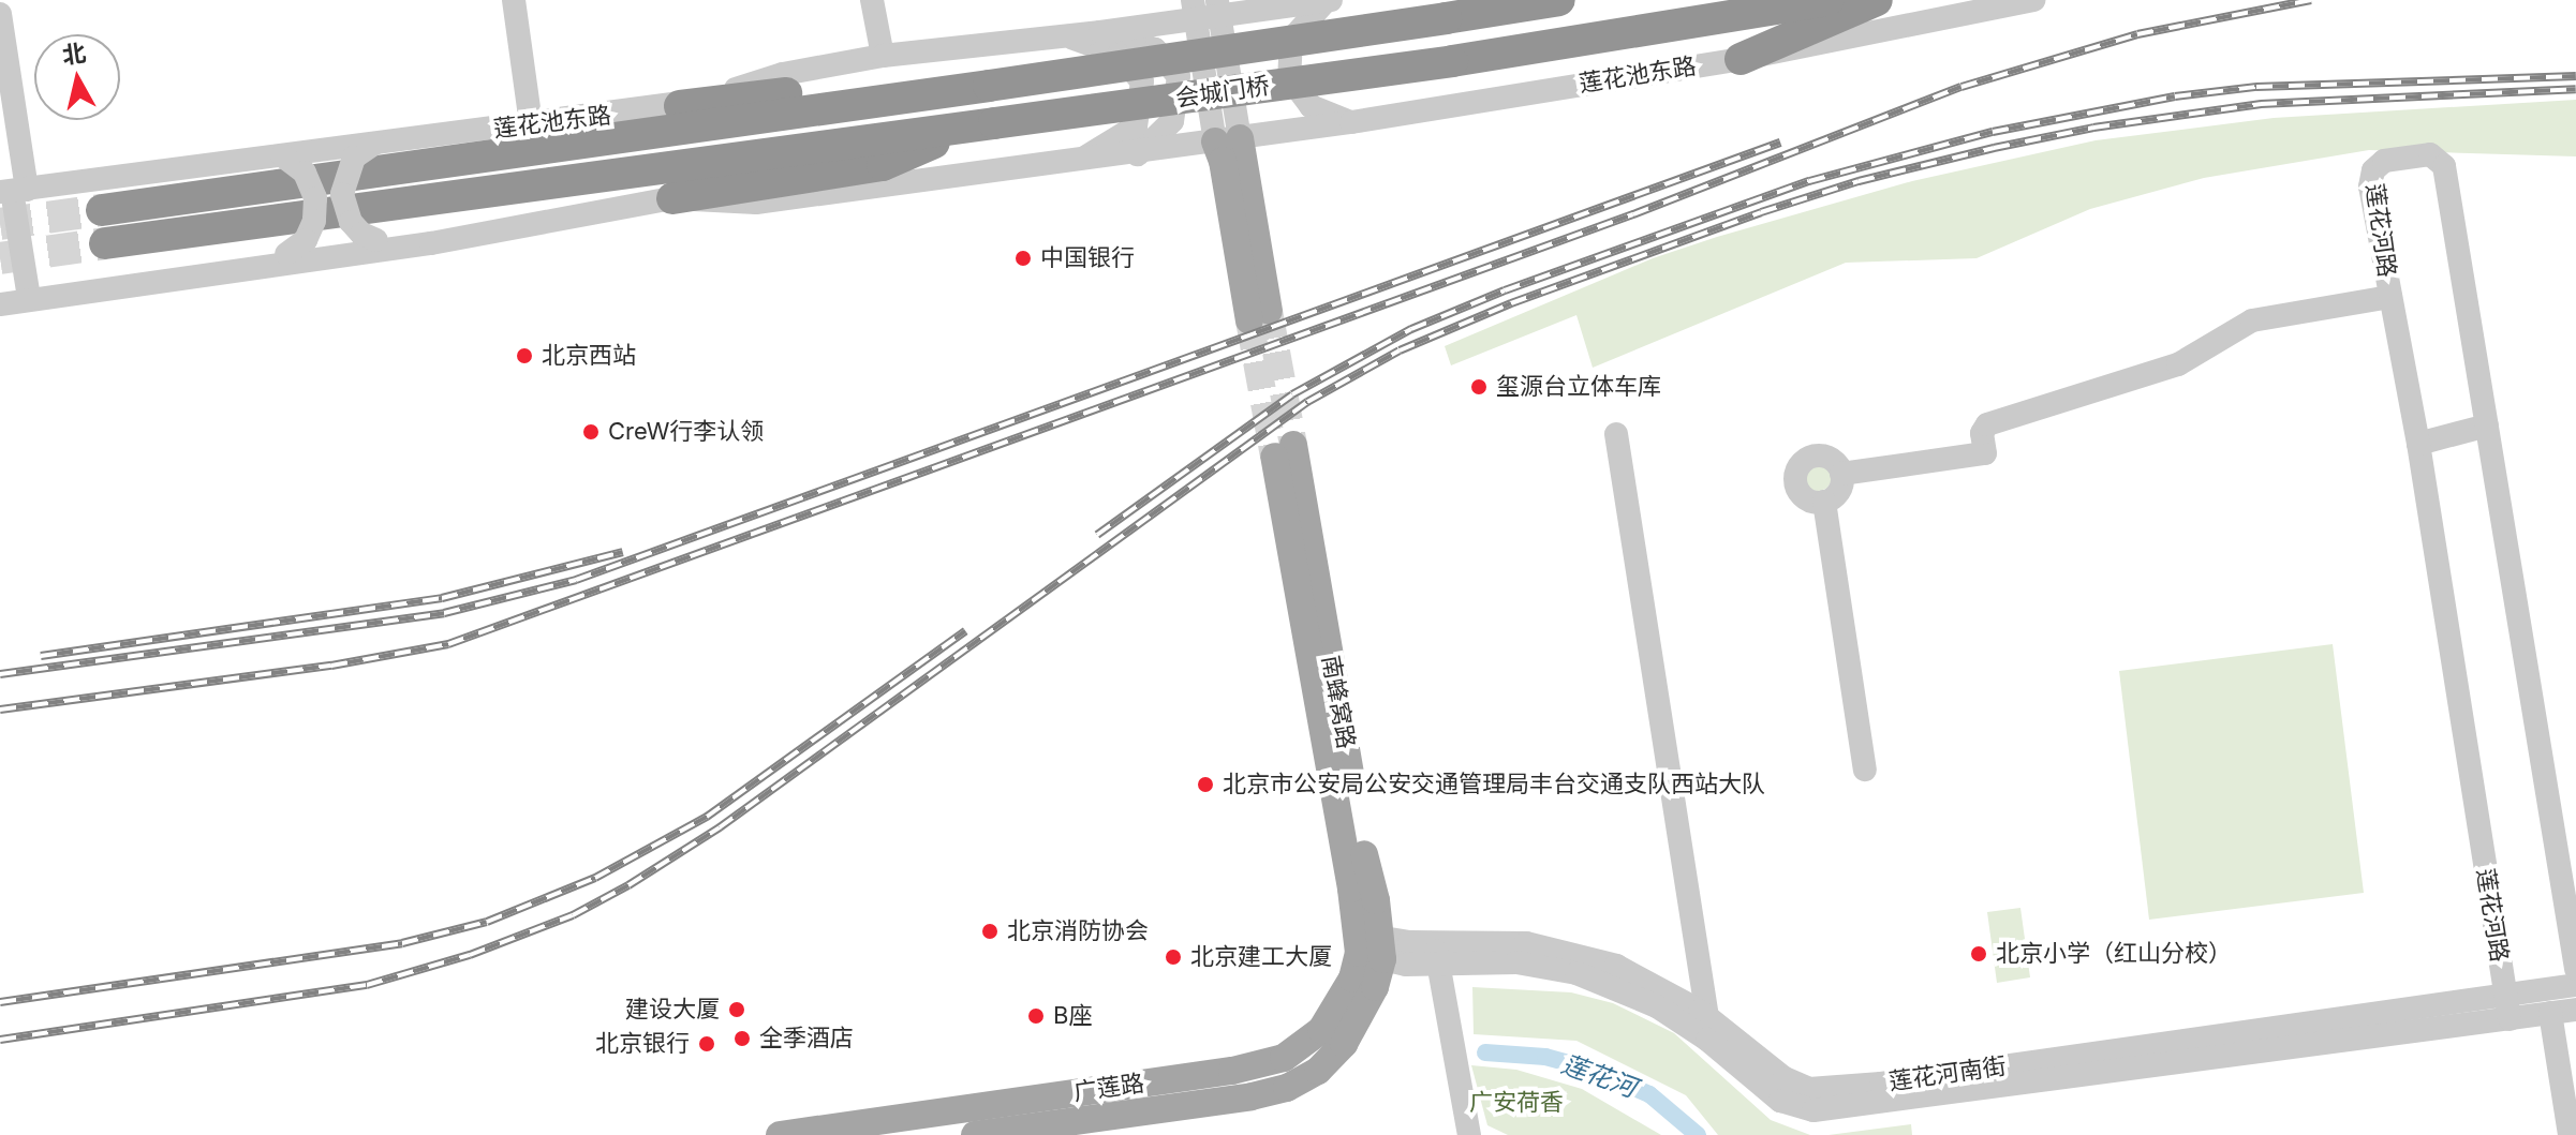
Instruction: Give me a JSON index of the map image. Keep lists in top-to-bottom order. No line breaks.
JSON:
{"streets":{"highway":["莲花池东路","会城门桥"],"main road":["南蜂窝路","广莲路"],"street":["莲花河路","莲花河南街"]},"crossings":[["莲花池东路","会城门桥"],["莲花河路","莲花河南街"],["南蜂窝路","莲花河南街"],["南蜂窝路","广莲路"],["莲花河南街","广莲路"]],"water":["莲花河"],"parks":["广安荷香"],"places":["中国银行","北京西站","玺源台立体车库","CreW行李认领","北京市公安局公安交通管理局丰台交通支队西站大队","北京消防协会","北京小学（红山分校）","北京建工大厦","建设大厦","B座","全季酒店","北京银行"],"north":"top"}
